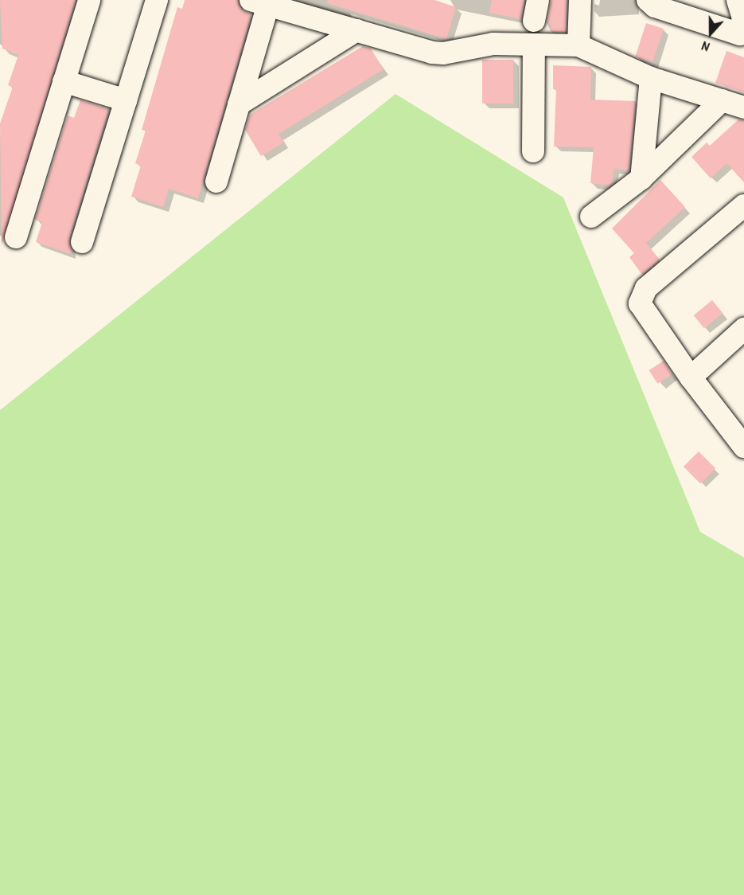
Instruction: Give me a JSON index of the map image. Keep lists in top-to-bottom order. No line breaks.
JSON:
{"north":"bottom"}
